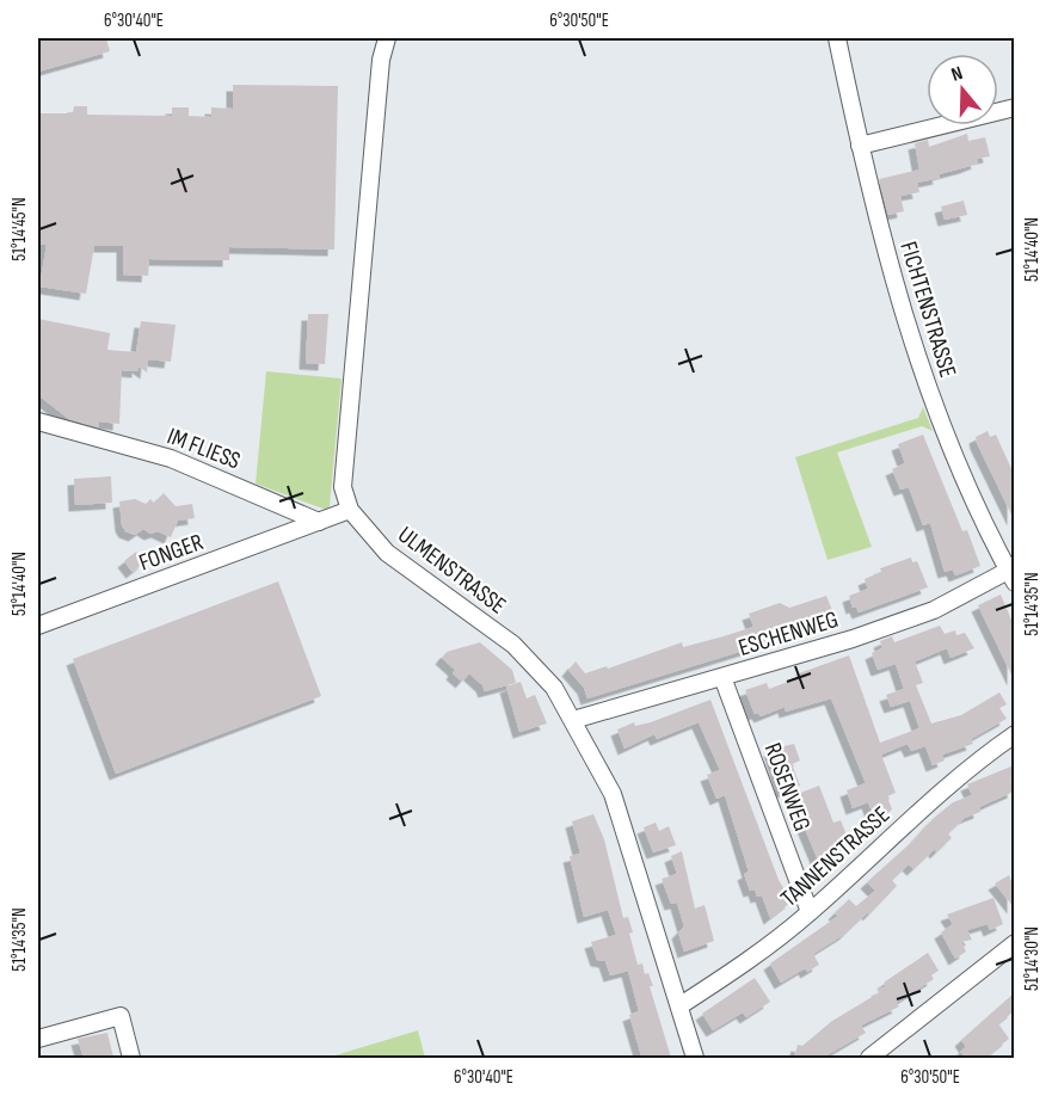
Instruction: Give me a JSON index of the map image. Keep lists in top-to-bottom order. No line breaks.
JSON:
{"streets":{"street":["FICHTENSTRASSE","IM FLIESS","FONGER","ULMENSTRASSE","ESCHENWEG","ROSENWEG","TANNENSTRASSE"]},"crossings":[["FICHTENSTRASSE","ESCHENWEG"],["IM FLIESS","FONGER"],["ULMENSTRASSE","ESCHENWEG"],["ULMENSTRASSE","TANNENSTRASSE"],["ESCHENWEG","ROSENWEG"],["ROSENWEG","TANNENSTRASSE"]],"north":"top","coordinates":["6°30'40\"E","6°30'50\"E","51°14'45\"N","51°14'40\"N","51°14'35\"N","51°14'30\"N"]}
